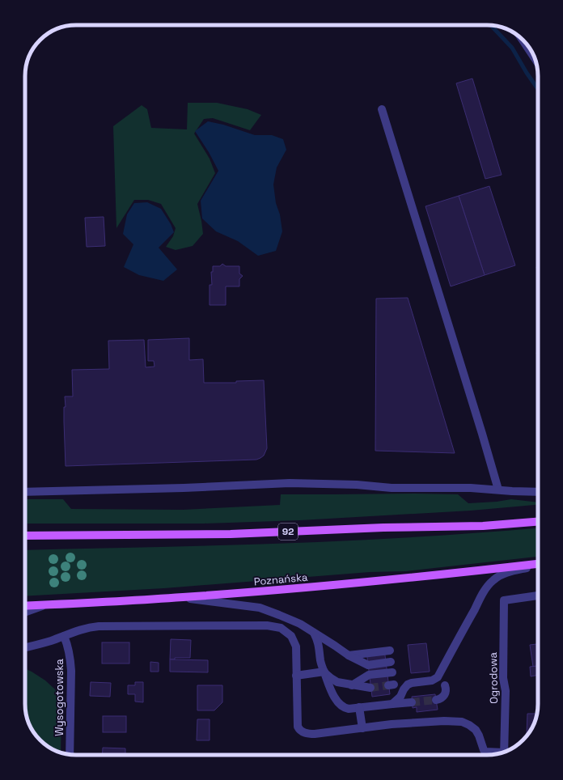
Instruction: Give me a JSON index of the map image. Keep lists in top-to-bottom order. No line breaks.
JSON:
{"streets":{"main road":["92","Poznańska"],"street":["Ogrodowa","Wysogotowska"]}}
